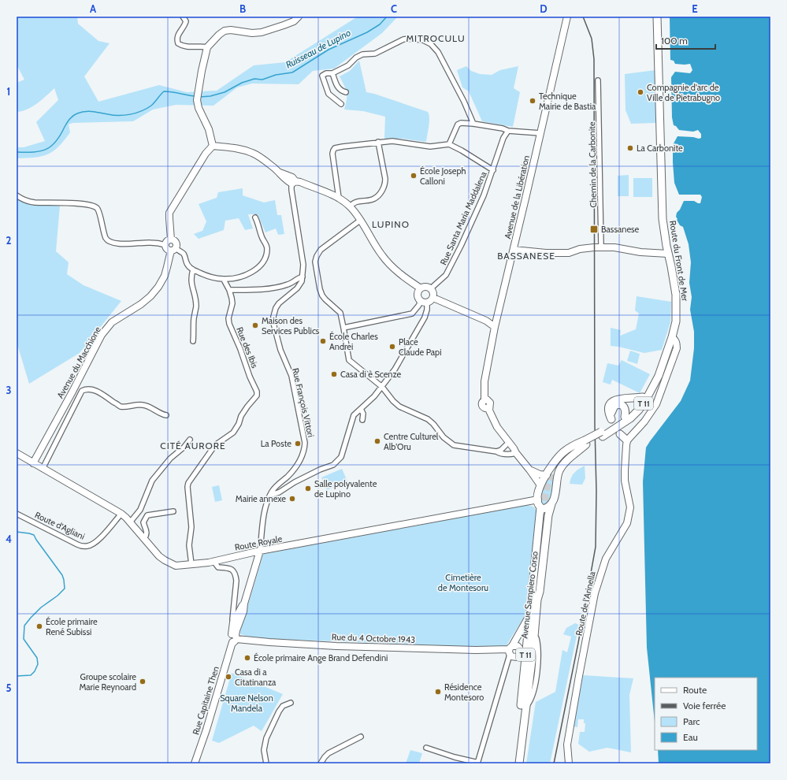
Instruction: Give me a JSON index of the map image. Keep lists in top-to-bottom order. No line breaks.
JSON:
{"streets":{"main road":["Avenue de la Libération","Route du Front de Mer","Avenue du Macchione","T 11","Route Royale","Avenue Sampiero Corso","Route de l'Arinella","Rue du 4 Octobre 1943","Rue Capitaine Then"],"street":["Chemin de la Carbonite","Rue Santa Maria Maddalena","Rue des Ibis","Rue François Vittori","Route d'Agliani"]},"crossings":[["Route du Front de Mer","Avenue Sampiero Corso"],["Rue des Ibis","Route Royale"],["Avenue du Macchione","Route Royale"],["Rue François Vittori","Route Royale"],["Rue François Vittori","Rue Capitaine Then"],["Route d'Agliani","Route Royale"],["Route Royale","Rue Capitaine Then"],["Avenue Sampiero Corso","Rue du 4 Octobre 1943"],["Rue du 4 Octobre 1943","Rue Capitaine Then"]],"districts":["MITROCULU","LUPINO","BASSANESE","CITÉ AURORE"],"water":["Ruisseau de Lupino"],"parks":["Cimetière de Montesoru","Square Nelson Mandela"],"places":{"other":["Compagnie d'arc de Ville de Pietrabugno","Technique Mairie de Bastia","La Carbonite","École Joseph Calloni","Maison des Services Publics","École Charles Andrei","Place Claude Papi","Casa di è Scenze","Centre Culturel Alb'Oru","La Poste","Salle polyvalente de Lupino","Mairie annexe","École primaire René Subissi","École primaire Ange Brand Defendini","Casa di a Citatinanza","Groupe scolaire Marie Reynoard","Résidence Montesoro"],"transit":["Bassanese"]},"legend":["Route","Voie ferrée","Parc","Eau"],"scale_bar":"100 m","grid":{"columns":["A","B","C","D","E"],"rows":["1","2","3","4","5"]}}
